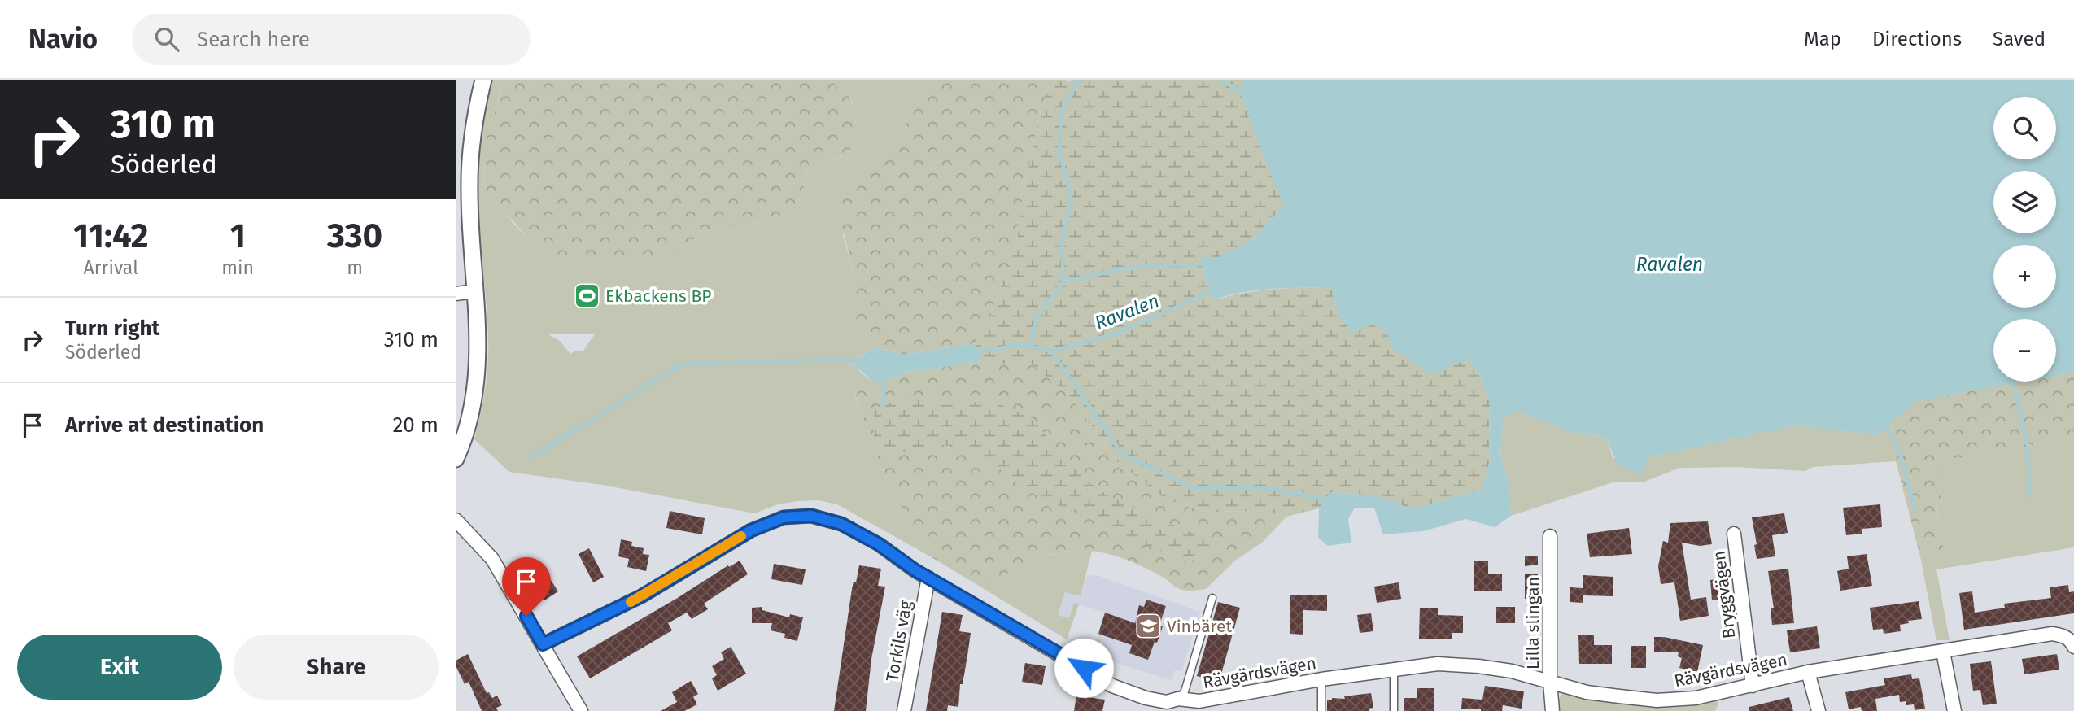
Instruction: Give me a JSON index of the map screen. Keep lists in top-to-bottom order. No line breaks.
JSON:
{"streets":{"street":["Bryggvägen","Lilla slingan","Torkils väg","Rävgärdsvägen"]},"crossings":[["Bryggvägen","Rävgärdsvägen"],["Lilla slingan","Rävgärdsvägen"],["Torkils väg","Rävgärdsvägen"]],"water":["Ravalen"],"places":{"sports":["Ekbackens BP"],"school or university":["Vinbäret"]},"page":{"header":"Navio","search":"Search here","nav":["Map","Directions","Saved"],"turn":["310 m","Söderled"],"map_buttons":["+","−"],"eta":["11:42","Arrival","1","min","330","m"],"list":[{"name":"Turn right","note":"Söderled","value":"310 m"},{"name":"Arrive at destination","value":"20 m"}],"buttons":["Exit","Share"]}}
